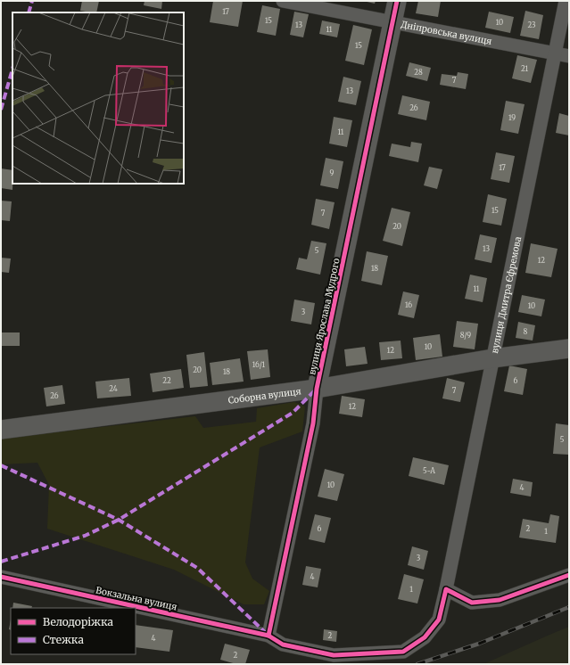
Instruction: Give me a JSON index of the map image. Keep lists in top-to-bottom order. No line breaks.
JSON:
{"streets":{"street":["Дніпровська вулиця","вулиця Дмитра Єфремова","вулиця Ярослава Мудрого","Соборна вулиця","Вокзальна вулиця"]},"crossings":[["Дніпровська вулиця","вулиця Дмитра Єфремова"],["Дніпровська вулиця","вулиця Ярослава Мудрого"],["вулиця Дмитра Єфремова","вулиця Ярослава Мудрого"],["вулиця Дмитра Єфремова","Соборна вулиця"],["вулиця Дмитра Єфремова","Вокзальна вулиця"],["вулиця Ярослава Мудрого","Соборна вулиця"],["вулиця Ярослава Мудрого","Вокзальна вулиця"]],"house_numbers":["17","15","10","13","23","11","15","21","28","7","13","26","19","11","17","9","15","7","20","13","5","12","18","11","16","10","3","8","8/9","10","12","16/1","20","18","22","6","24","7","26","12","5","5-А","10","4","6","2","1","3","4","1","2","4","2"],"legend":["Велодоріжка","Стежка"]}
